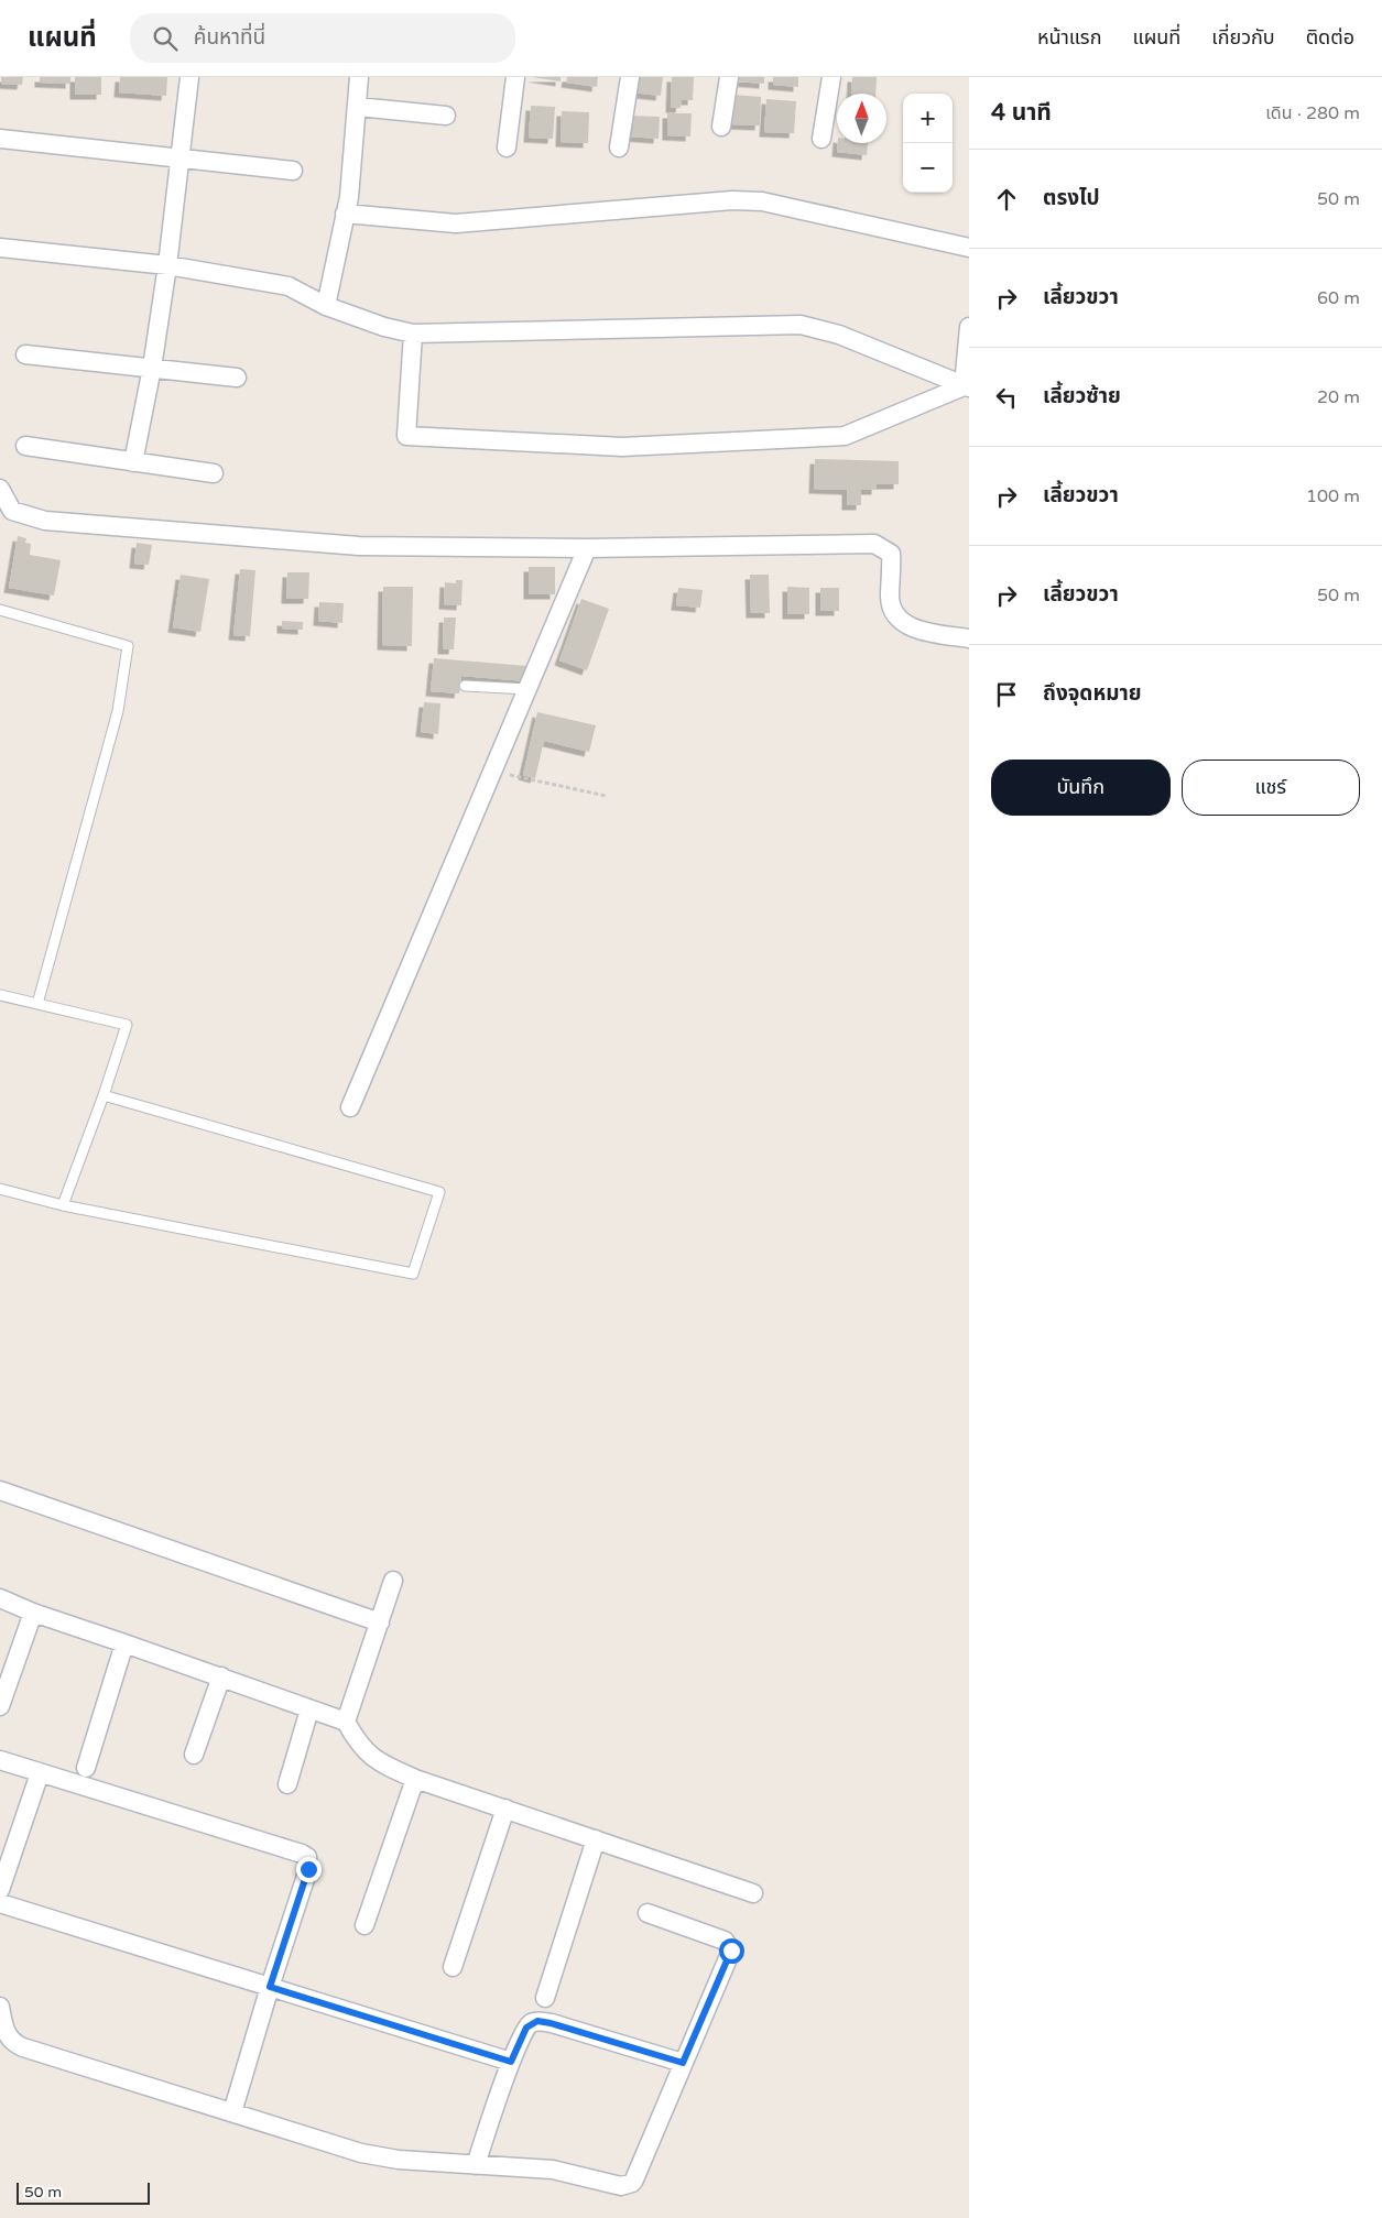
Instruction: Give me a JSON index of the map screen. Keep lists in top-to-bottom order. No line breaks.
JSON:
{"scale_bar":"50 m","north":"top","page":{"header":"แผนที่","search":"ค้นหาที่นี่","nav":["หน้าแรก","แผนที่","เกี่ยวกับ","ติดต่อ"],"heading":["4 นาที","เดิน · 280 m"],"map_buttons":["+","−"],"list":[["ตรงไป","50 m"],["เลี้ยวขวา","60 m"],["เลี้ยวซ้าย","20 m"],["เลี้ยวขวา","100 m"],["เลี้ยวขวา","50 m"],"ถึงจุดหมาย"],"buttons":["บันทึก","แชร์"],"scale":"50 m"}}
